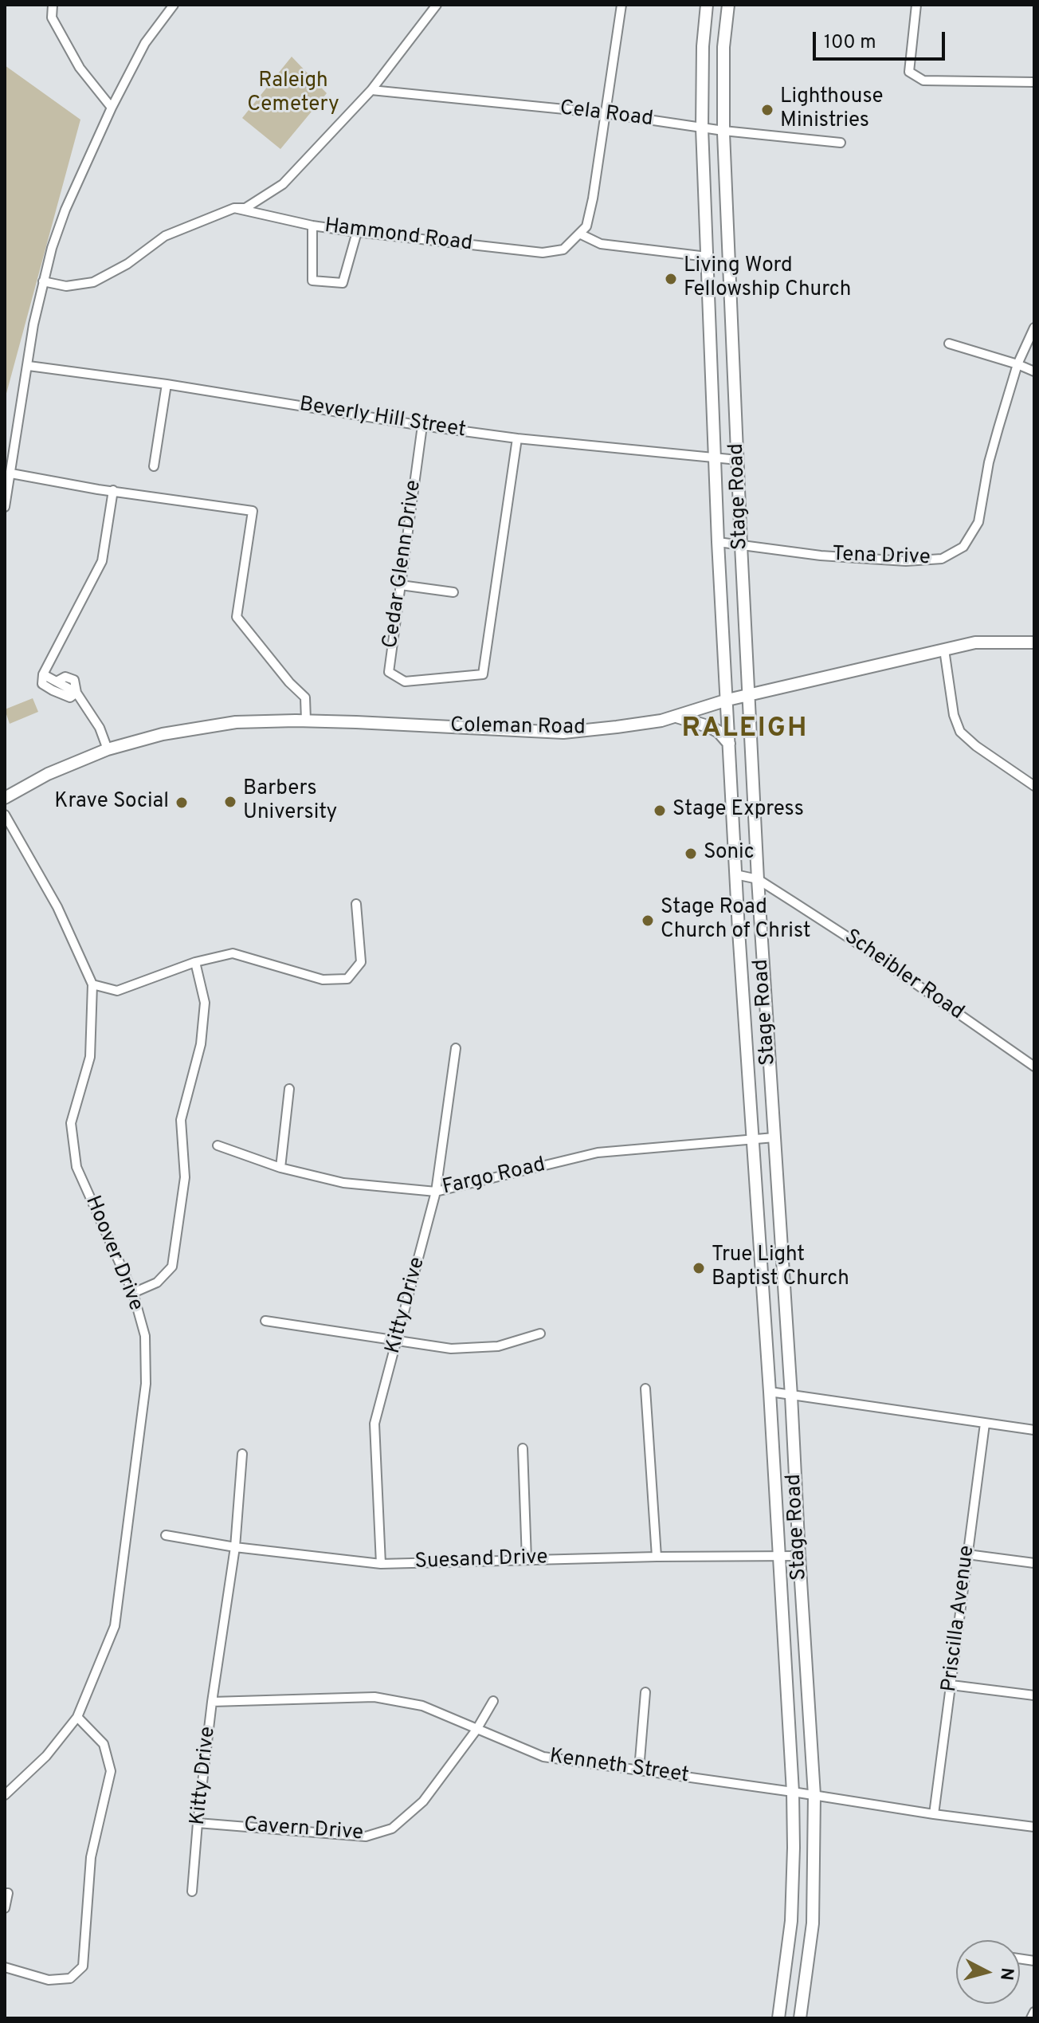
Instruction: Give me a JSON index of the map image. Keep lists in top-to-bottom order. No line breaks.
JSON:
{"streets":{"main road":["Stage Road","Coleman Road"],"street":["Cela Road","Hammond Road","Beverly Hill Street","Tena Drive","Cedar Glenn Drive","Scheibler Road","Fargo Road","Hoover Drive","Kitty Drive","Suesand Drive","Priscilla Avenue","Kenneth Street","Cavern Drive"]},"crossings":[["Cela Road","Stage Road"],["Beverly Hill Street","Stage Road"],["Beverly Hill Street","Cedar Glenn Drive"],["Stage Road","Tena Drive"],["Stage Road","Coleman Road"],["Stage Road","Scheibler Road"],["Stage Road","Fargo Road"],["Stage Road","Suesand Drive"],["Stage Road","Kenneth Street"],["Fargo Road","Kitty Drive"],["Kitty Drive","Suesand Drive"],["Kitty Drive","Kenneth Street"],["Kitty Drive","Cavern Drive"],["Priscilla Avenue","Kenneth Street"],["Kenneth Street","Cavern Drive"]],"districts":["RALEIGH"],"parks":["Raleigh Cemetery"],"places":["Lighthouse Ministries","Living Word Fellowship Church","Barbers University","Krave Social","Stage Express","Sonic","Stage Road Church of Christ","True Light Baptist Church"],"scale_bar":"100 m","north":"right"}
